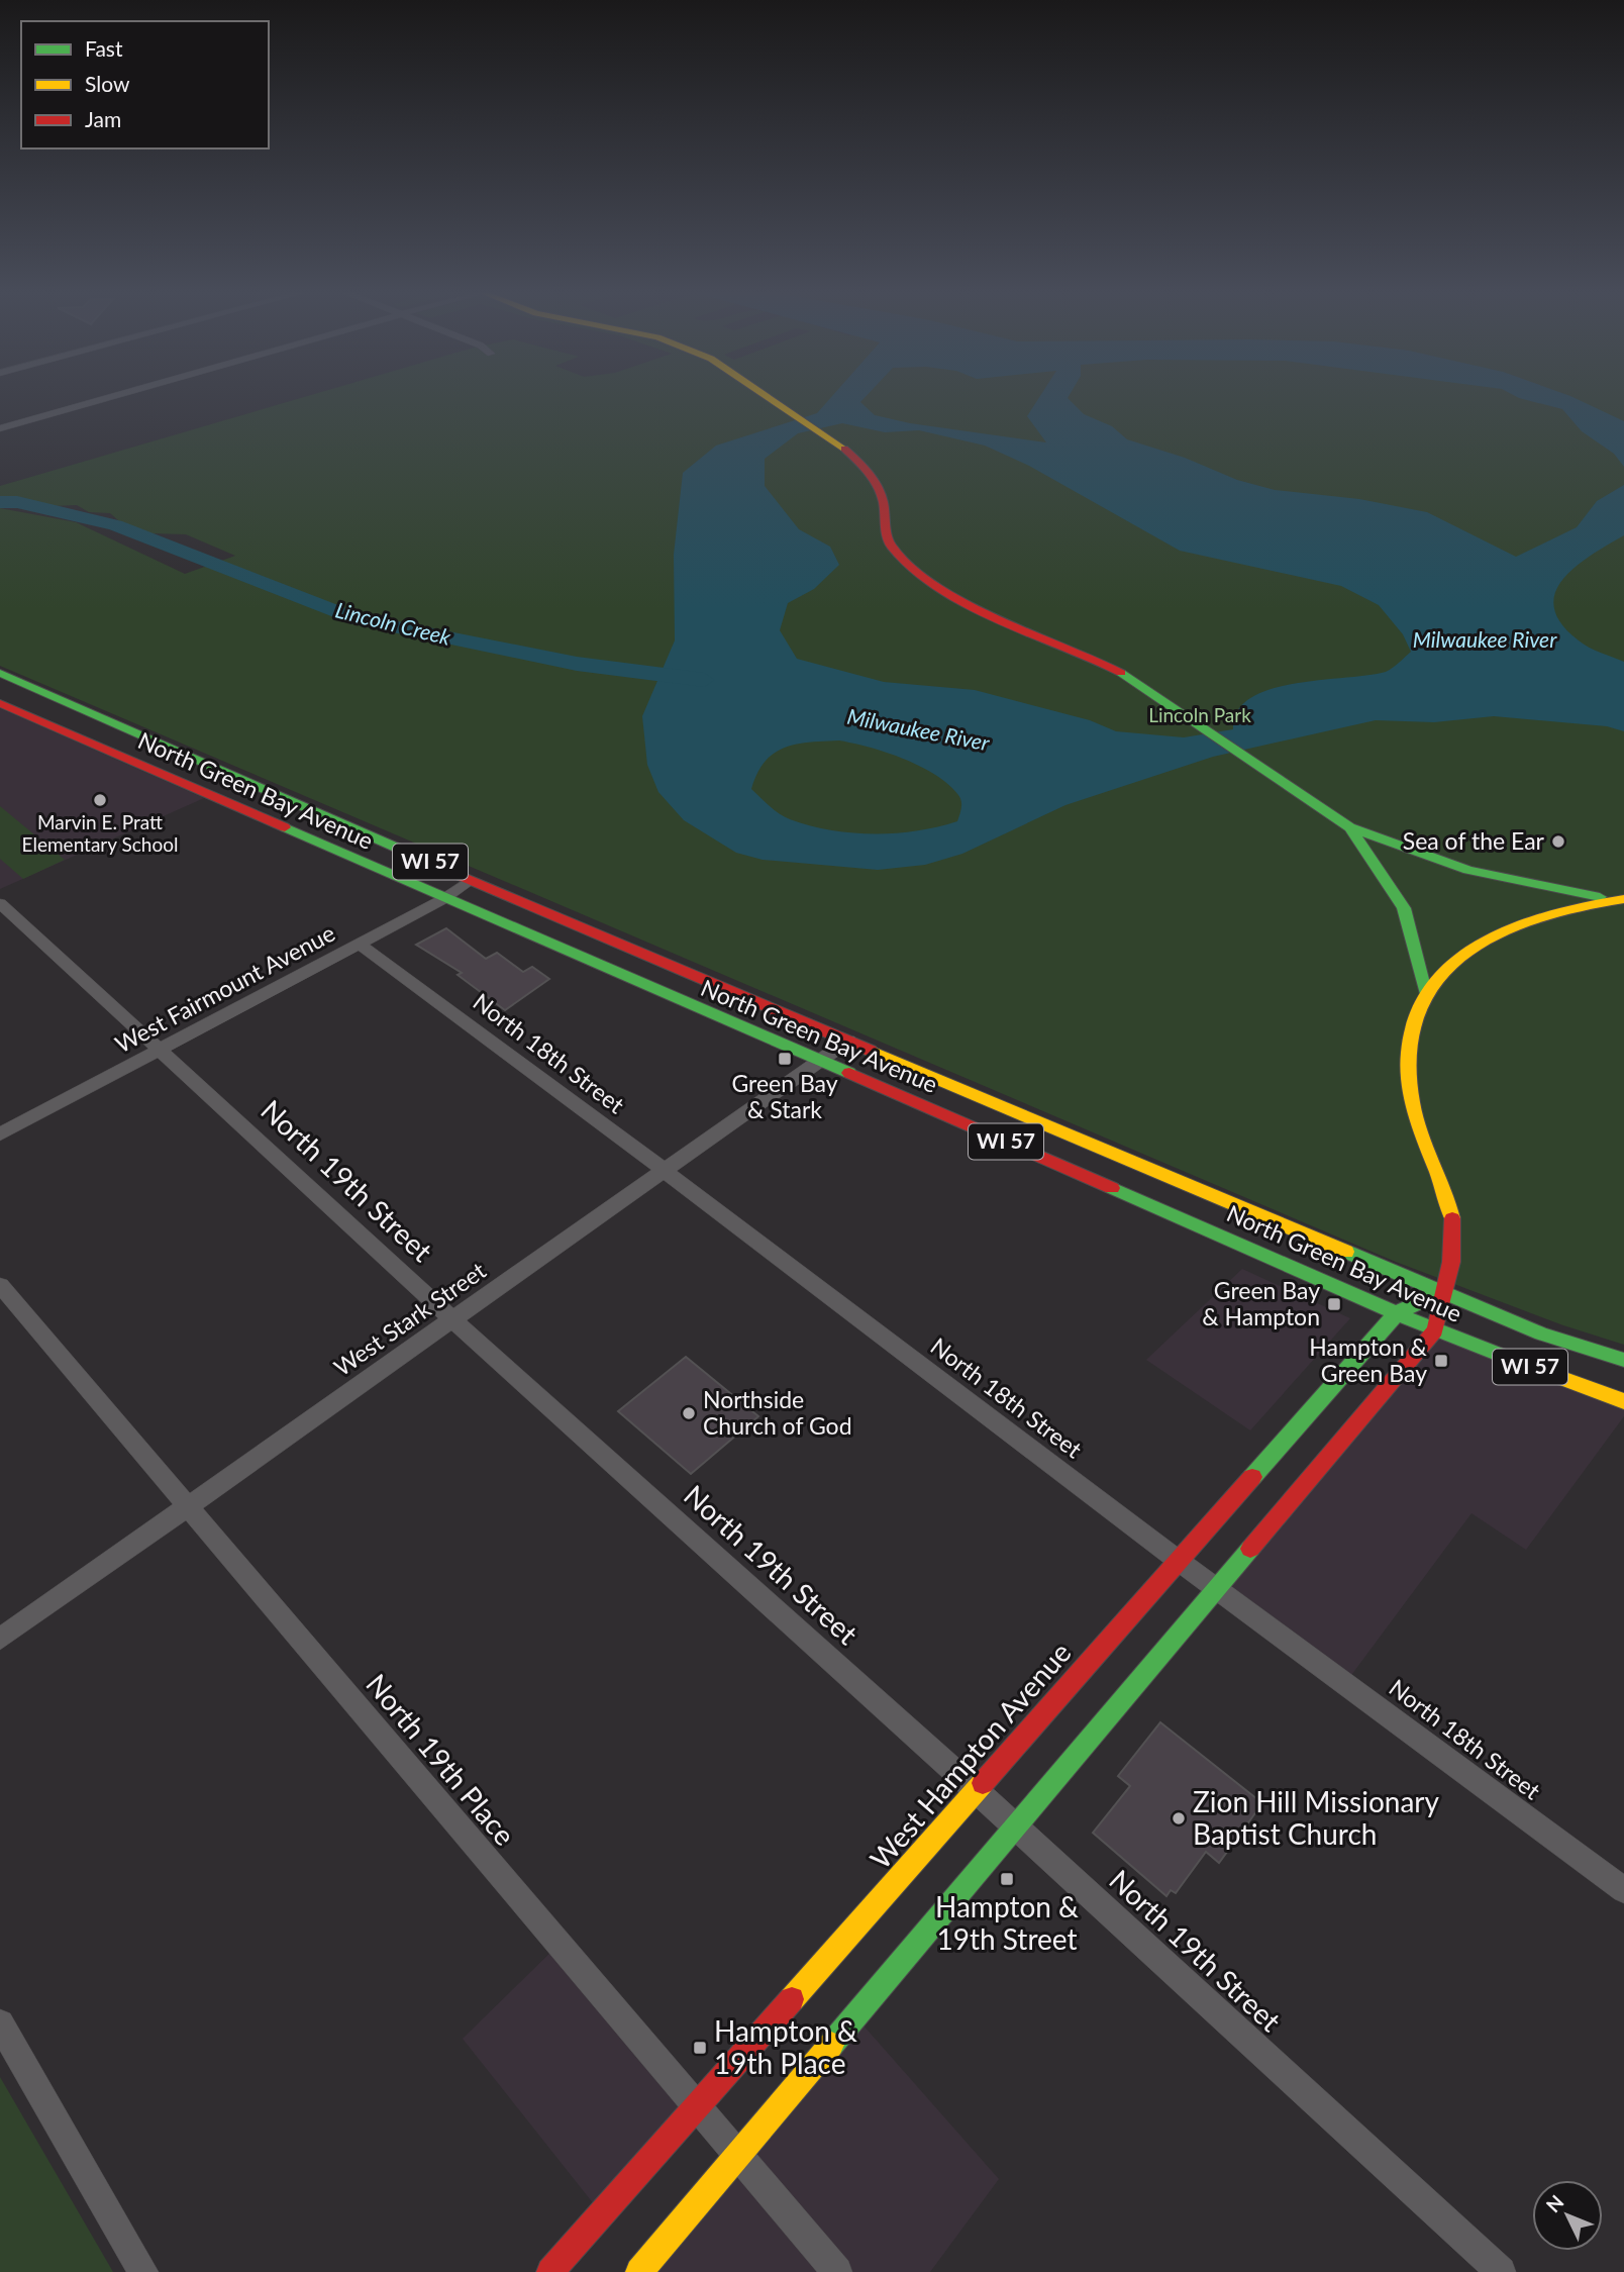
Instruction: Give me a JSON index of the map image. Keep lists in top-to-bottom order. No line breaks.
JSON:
{"streets":{"main road":["North Green Bay Avenue","WI 57","West Hampton Avenue"],"street":["West Fairmount Avenue","North 18th Street","North 19th Street","West Stark Street","North 19th Place"]},"crossings":[["North Green Bay Avenue","West Fairmount Avenue"],["North Green Bay Avenue","West Stark Street"],["North Green Bay Avenue","West Hampton Avenue"],["West Fairmount Avenue","North 18th Street"],["West Fairmount Avenue","North 19th Street"],["North 18th Street","West Stark Street"],["North 18th Street","West Hampton Avenue"],["North 19th Street","West Stark Street"],["North 19th Street","West Hampton Avenue"],["West Stark Street","North 19th Place"],["West Hampton Avenue","North 19th Place"]],"water":["Lincoln Creek","Milwaukee River"],"parks":["Lincoln Park"],"places":{"other":["Marvin E. Pratt Elementary School","Sea of the Ear","Northside Church of God","Zion Hill Missionary Baptist Church"],"transit":["Green Bay & Stark","Green Bay & Hampton","Hampton & Green Bay","Hampton & 19th Street","Hampton & 19th Place"]},"legend":["Fast","Slow","Jam"],"north":"top left"}
